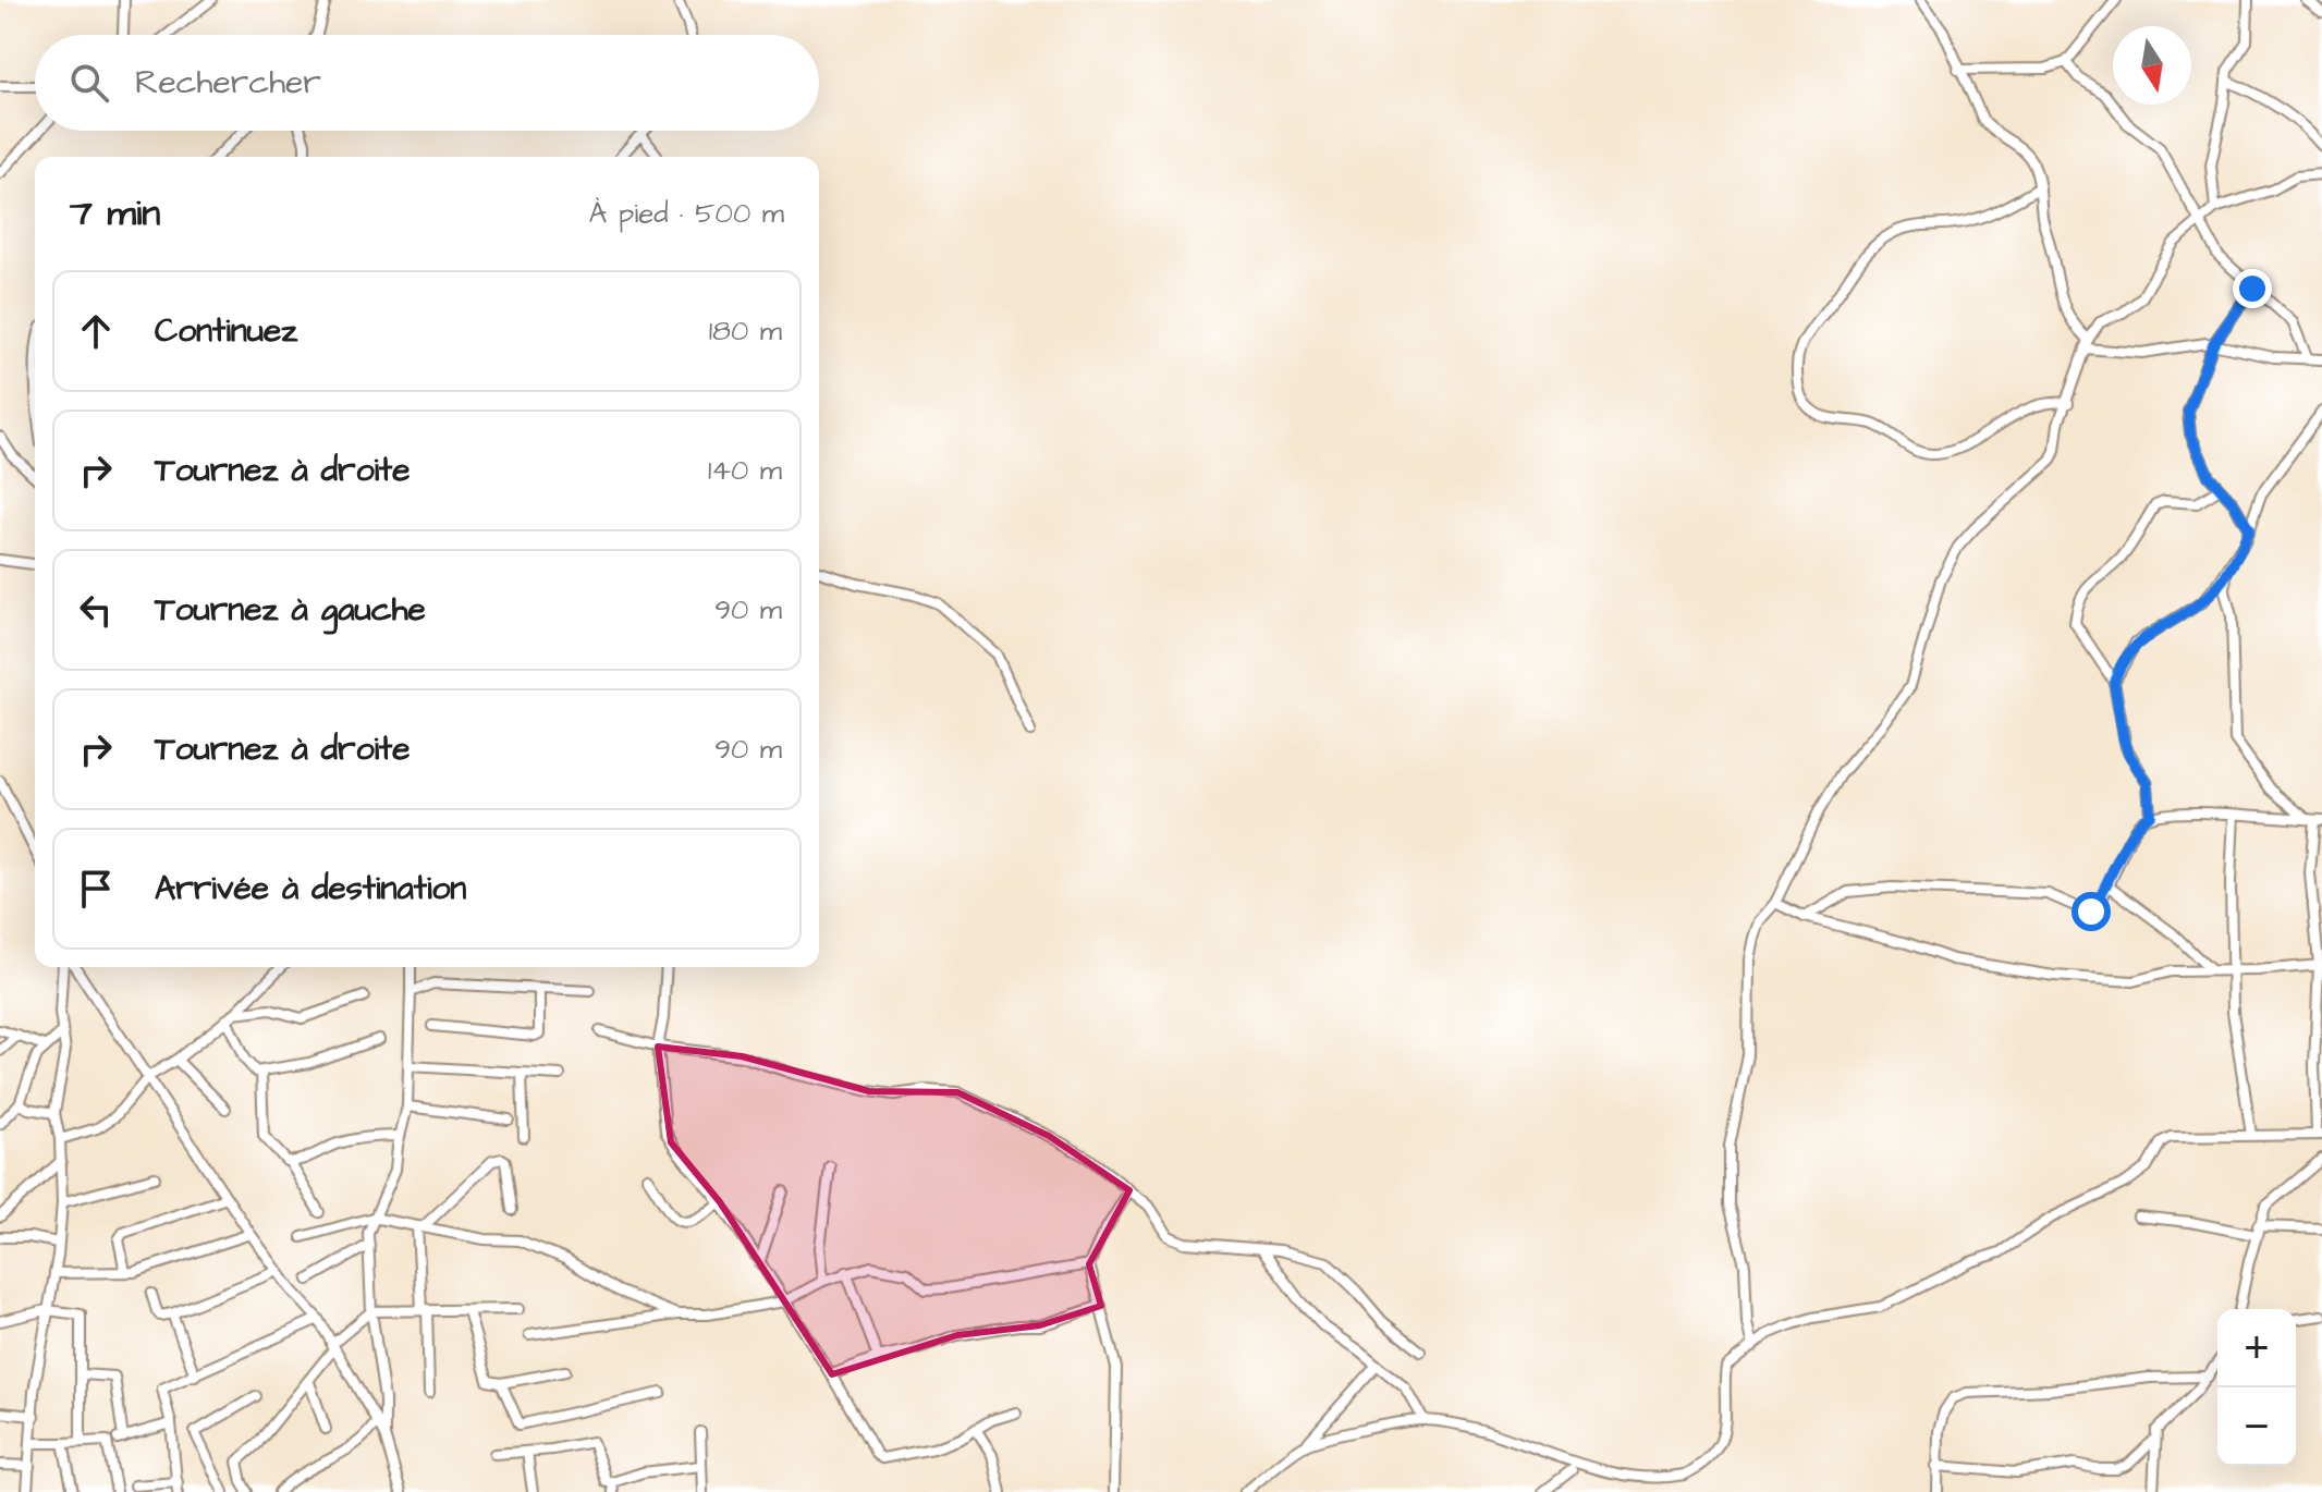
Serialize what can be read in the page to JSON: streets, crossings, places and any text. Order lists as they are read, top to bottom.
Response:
{
  "north": "bottom",
  "page": {
    "search": "Rechercher",
    "heading": ["7 min", "À pied · 500 m"],
    "list": [
      ["Continuez", "180 m"],
      ["Tournez à droite", "140 m"],
      ["Tournez à gauche", "90 m"],
      ["Tournez à droite", "90 m"],
      "Arrivée à destination"
    ],
    "map_buttons": ["+", "−"]
  }
}
